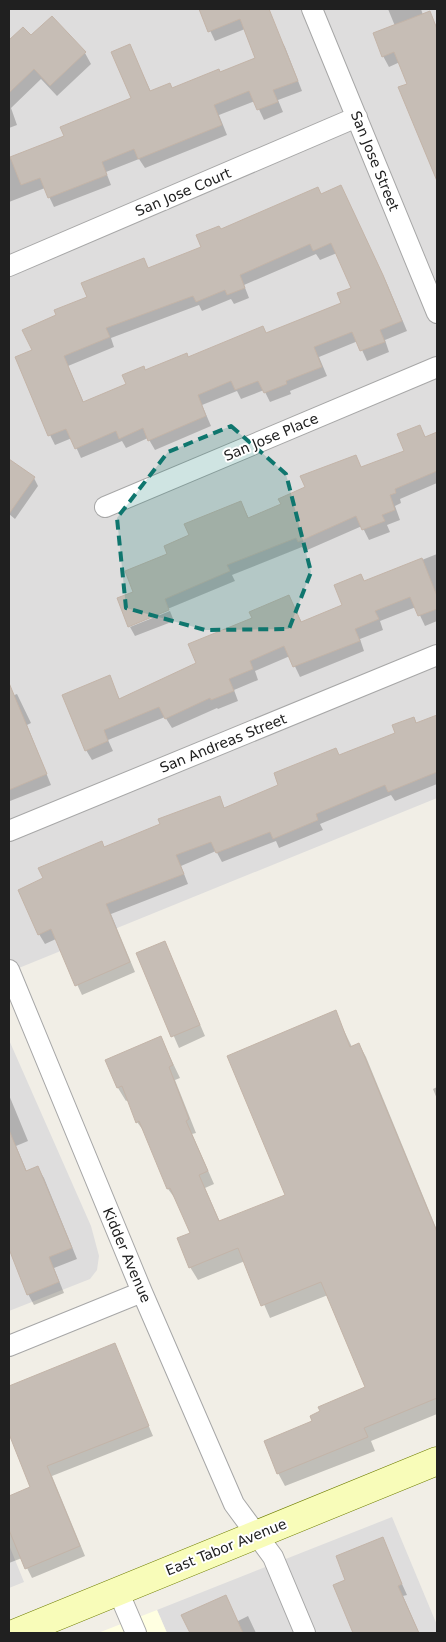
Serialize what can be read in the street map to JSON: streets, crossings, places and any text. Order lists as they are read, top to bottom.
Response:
{
  "streets": {
    "main road": ["East Tabor Avenue"],
    "street": [
      "San Jose Street",
      "San Jose Court",
      "San Jose Place",
      "San Andreas Street",
      "Kidder Avenue"
    ]
  },
  "crossings": [
    ["San Jose Street", "San Jose Court"],
    ["Kidder Avenue", "East Tabor Avenue"]
  ]
}
